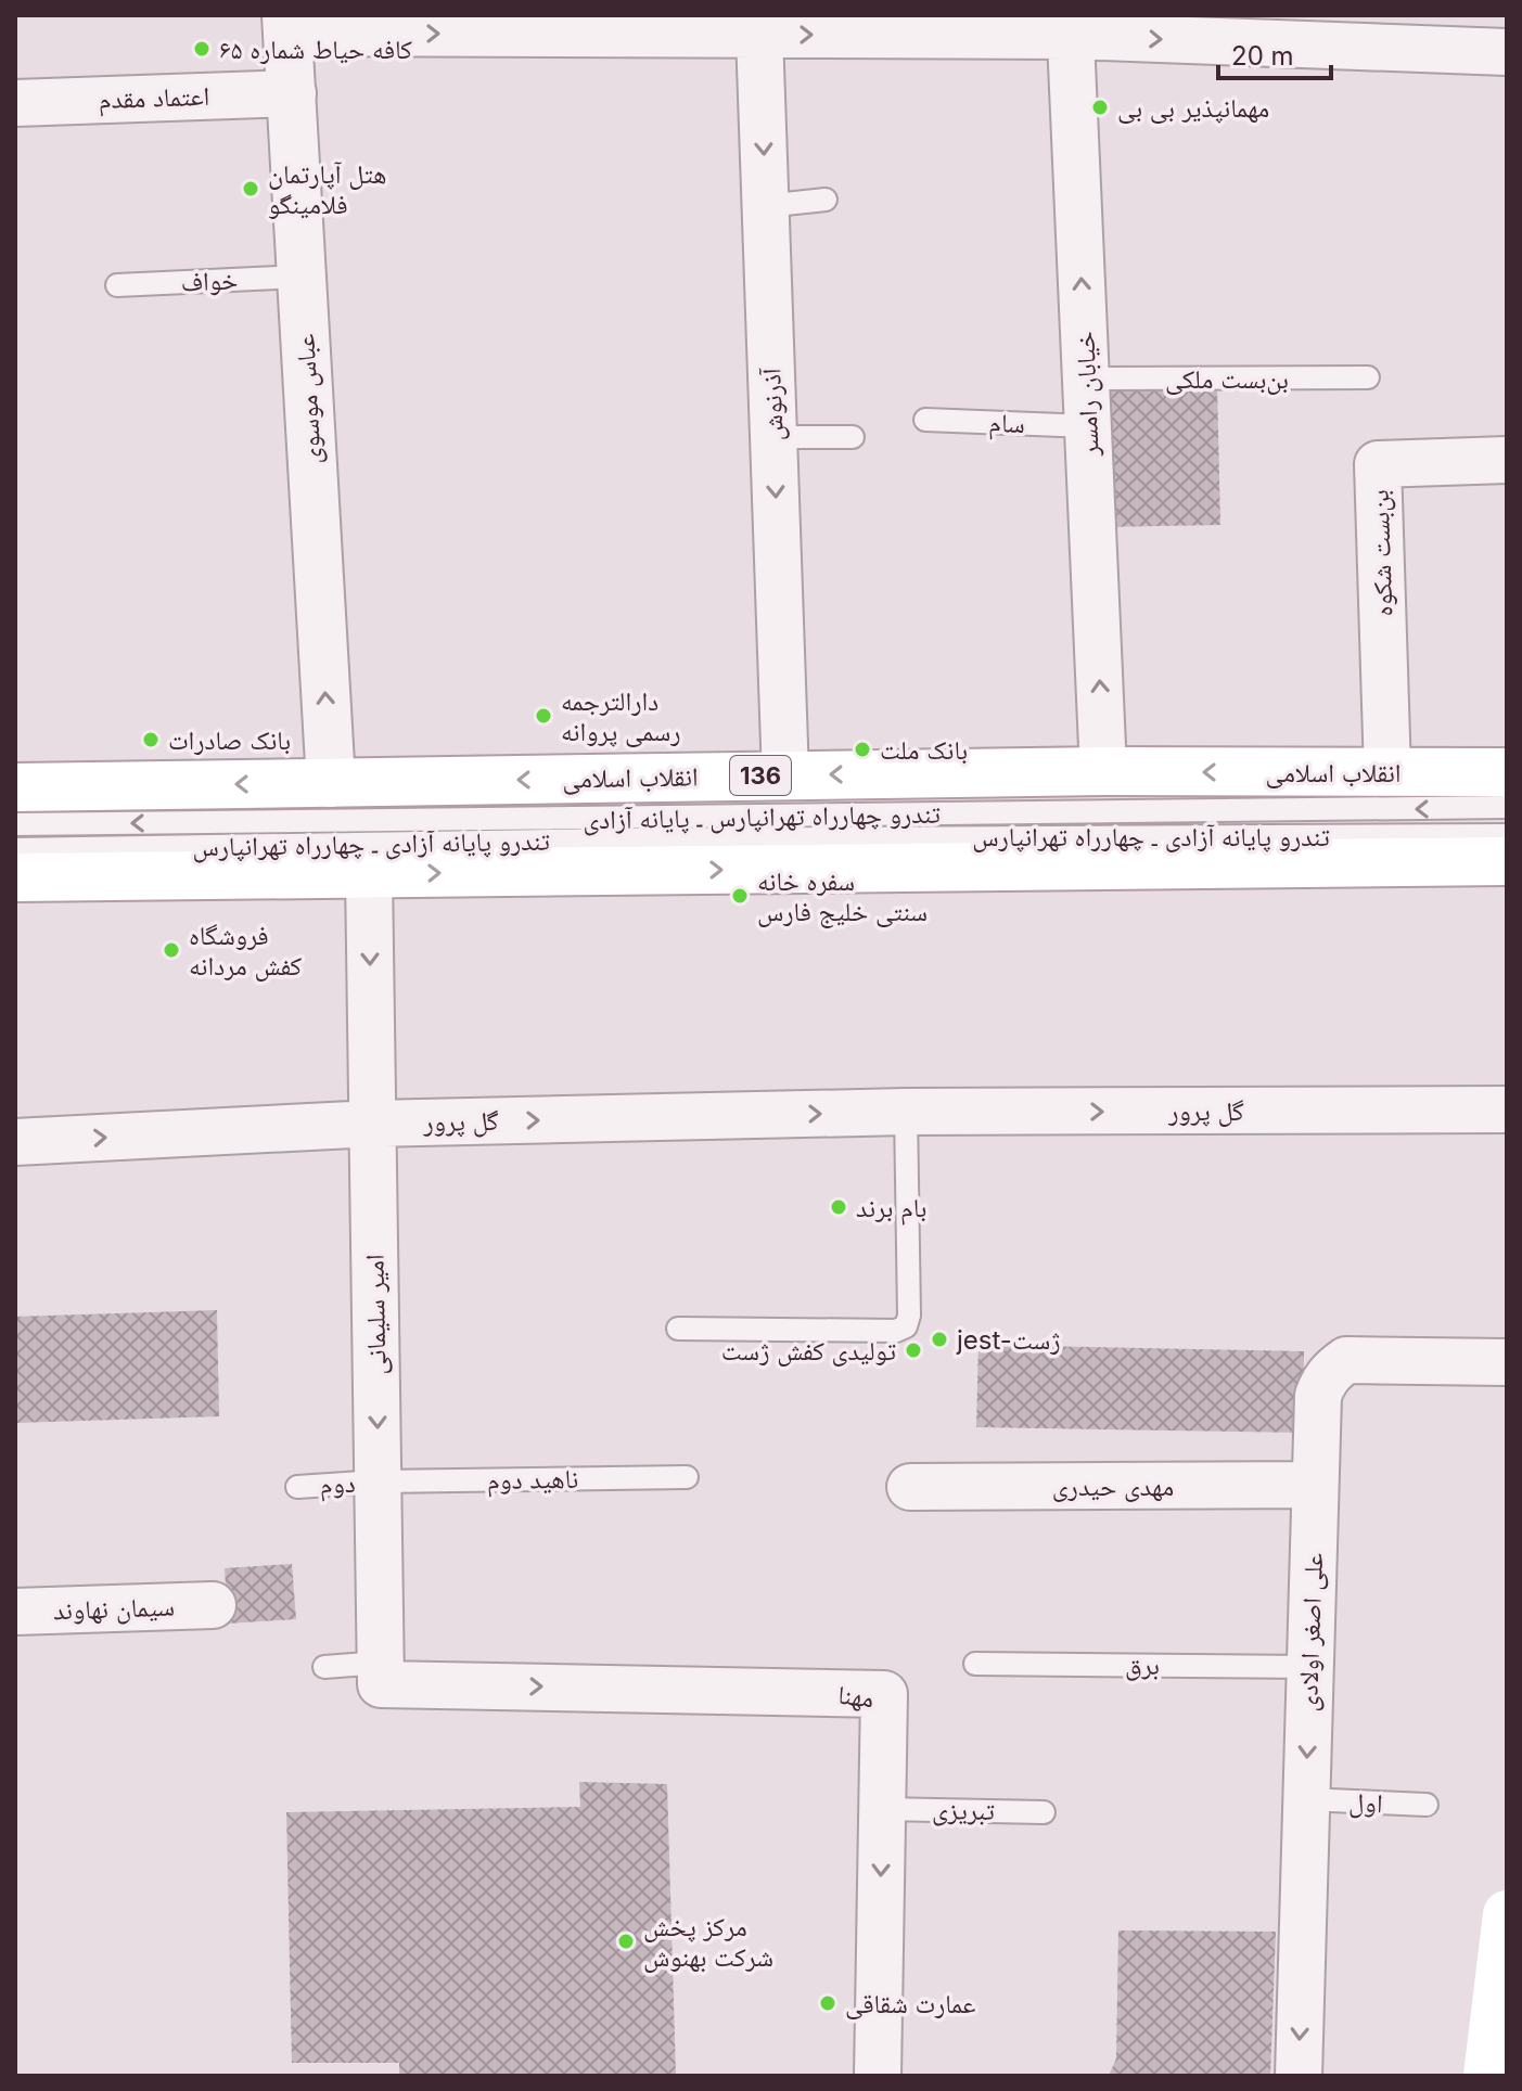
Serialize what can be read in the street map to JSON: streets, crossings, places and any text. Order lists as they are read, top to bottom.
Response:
{
  "streets": {
    "main road": ["انقلاب اسلامی", "136"],
    "street": [
      "اعتماد مقدم",
      "خیابان رامسر",
      "عباس موسوی",
      "آذرنوش",
      "بن‌بست شکوه",
      "گل پرور",
      "امیر سلیمانی",
      "مهدی حیدری",
      "سیمان نهاوند",
      "علی اصغر اولادی",
      "مهنا"
    ],
    "lane": [
      "خواف",
      "بن‌بست ملکی",
      "سام",
      "تندرو چهارراه تهرانپارس ـ پایانه آزادی",
      "تندرو پایانه آزادی ـ چهارراه تهرانپارس",
      "ناهید دوم",
      "دوم",
      "برق",
      "اول",
      "تبریزی"
    ]
  },
  "crossings": [
    ["اعتماد مقدم", "عباس موسوی"],
    ["خواف", "عباس موسوی"],
    ["بن‌بست ملکی", "خیابان رامسر"],
    ["خیابان رامسر", "سام"],
    ["خیابان رامسر", "انقلاب اسلامی"],
    ["عباس موسوی", "انقلاب اسلامی"],
    ["آذرنوش", "انقلاب اسلامی"],
    ["بن‌بست شکوه", "انقلاب اسلامی"],
    ["گل پرور", "امیر سلیمانی"],
    ["امیر سلیمانی", "ناهید دوم"],
    ["امیر سلیمانی", "دوم"],
    ["امیر سلیمانی", "مهنا"],
    ["ناهید دوم", "دوم"],
    ["مهدی حیدری", "علی اصغر اولادی"],
    ["علی اصغر اولادی", "برق"],
    ["علی اصغر اولادی", "اول"],
    ["مهنا", "تبریزی"]
  ],
  "one_way": [
    "خیابان رامسر",
    "عباس موسوی",
    "آذرنوش",
    "تندرو چهارراه تهرانپارس ـ پایانه آزادی",
    "گل پرور",
    "امیر سلیمانی",
    "علی اصغر اولادی"
  ],
  "places": [
    "کافه حياط شماره ۶۵",
    "مهمانپذیر بی بی",
    "هتل آپارتمان فلامینگو",
    "دارالترجمه رسمی پروانه",
    "بانک صادرات",
    "بانک ملت",
    "سفره خانه سنتی خلیج فارس",
    "فروشگاه کفش مردانه",
    "بام برند",
    "jest-ژست",
    "تولیدی کفش ژست",
    "مرکز پخش شرکت بهنوش",
    "عمارت شقاقی"
  ],
  "scale_bar": "20 m"
}
